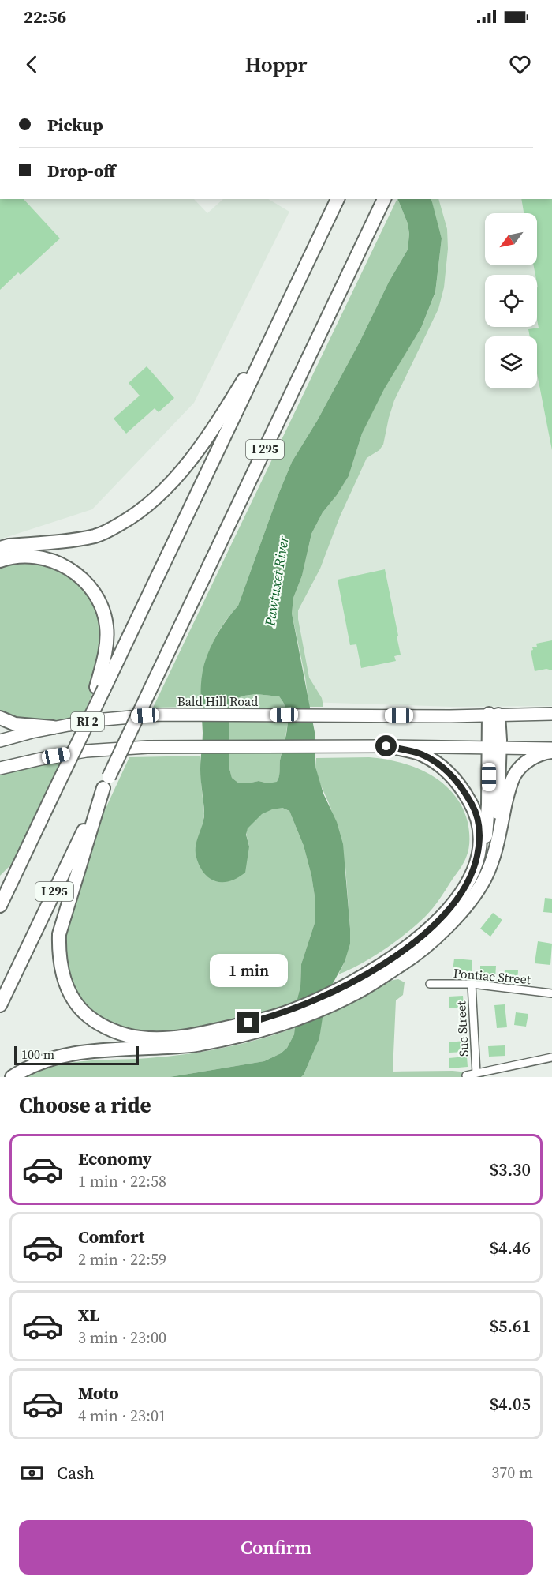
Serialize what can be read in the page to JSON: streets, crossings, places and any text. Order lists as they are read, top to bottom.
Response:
{
  "streets": {
    "highway": ["I 295"],
    "main road": ["Bald Hill Road", "RI 2"],
    "street": ["Pontiac Street", "Sue Street"]
  },
  "crossings": [
    ["Pontiac Street", "Sue Street"]
  ],
  "water": ["Pawtuxet River"],
  "scale_bar": "100 m",
  "north": "bottom left",
  "page": {
    "status": "22:56",
    "header": "Hoppr",
    "banner": ["Pickup", "Drop-off"],
    "bubble": "1 min",
    "scale": "100 m",
    "heading": "Choose a ride",
    "list": [
      {
        "name": "Economy",
        "note": "1 min · 22:58",
        "value": "$3.30"
      },
      {
        "name": "Comfort",
        "note": "2 min · 22:59",
        "value": "$4.46"
      },
      {
        "name": "XL",
        "note": "3 min · 23:00",
        "value": "$5.61"
      },
      {
        "name": "Moto",
        "note": "4 min · 23:01",
        "value": "$4.05"
      }
    ],
    "pay": ["Cash", "370 m"],
    "buttons": "Confirm"
  }
}
